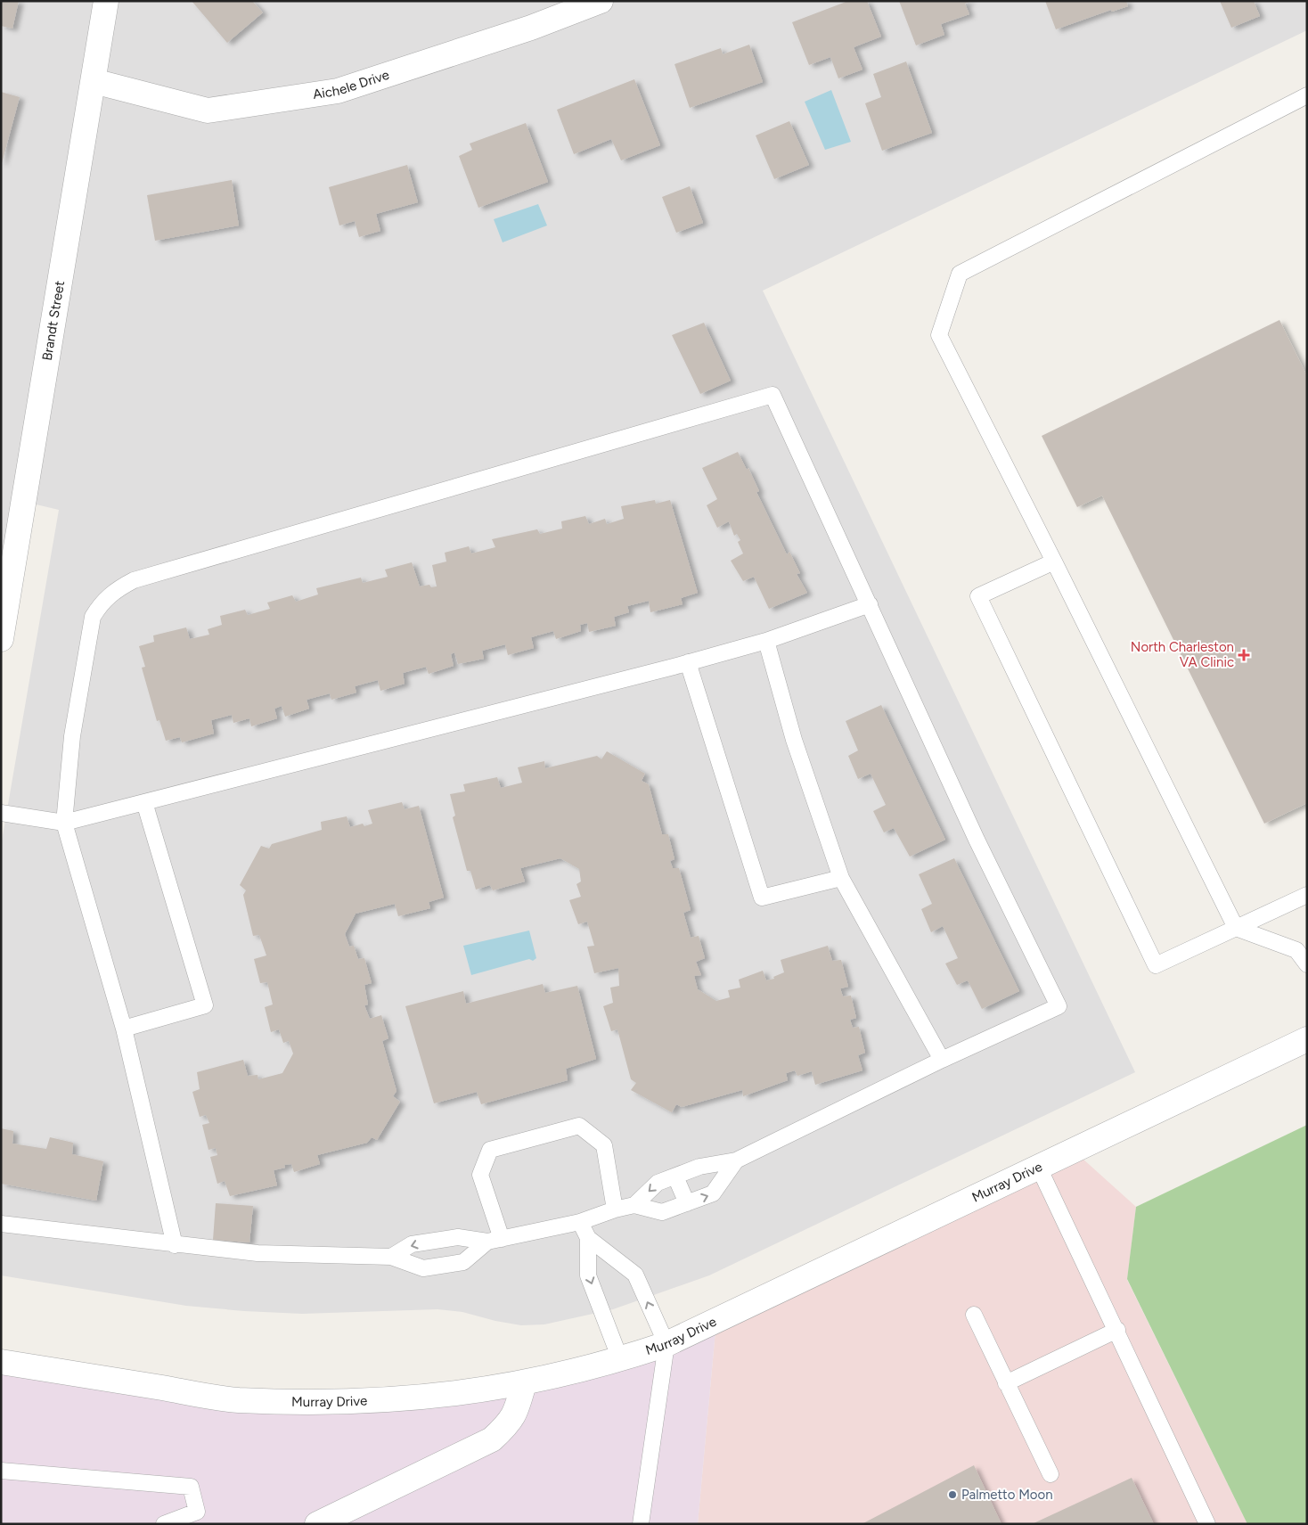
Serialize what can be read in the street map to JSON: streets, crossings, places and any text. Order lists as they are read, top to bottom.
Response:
{
  "streets": {
    "street": ["Aichele Drive", "Brandt Street", "Murray Drive"]
  },
  "crossings": [
    ["Aichele Drive", "Brandt Street"]
  ],
  "places": {
    "health": ["North Charleston VA Clinic"],
    "other": ["Palmetto Moon"]
  }
}
